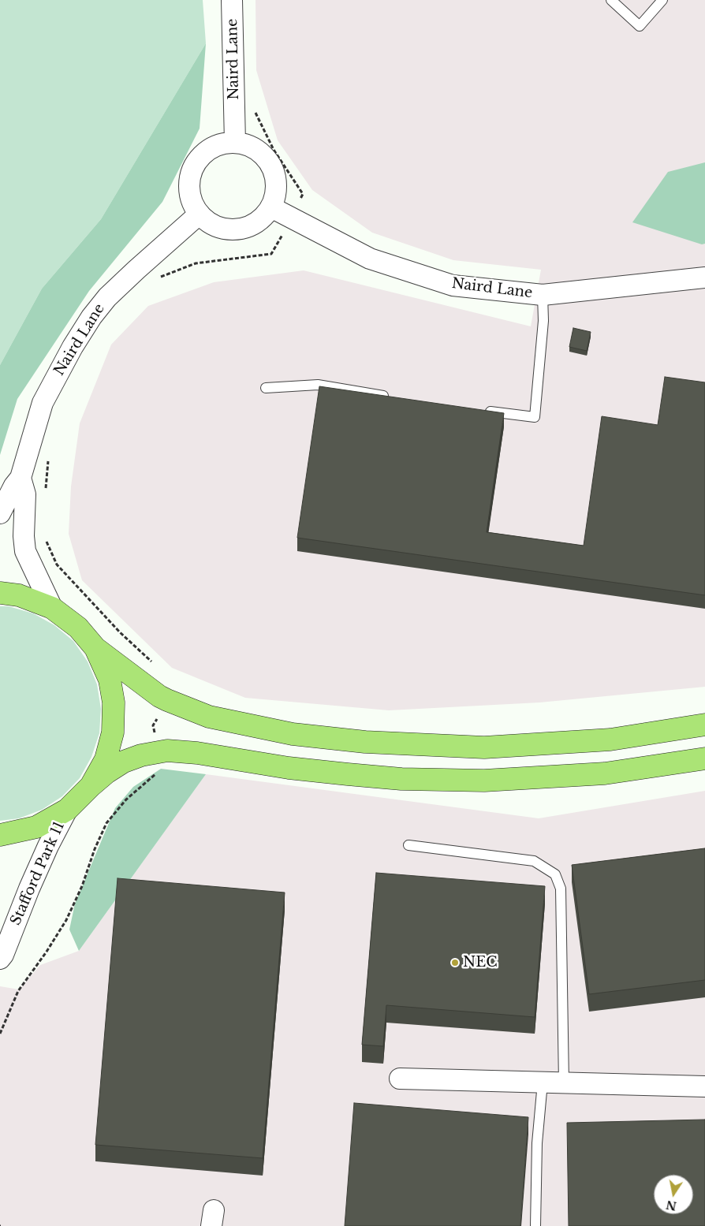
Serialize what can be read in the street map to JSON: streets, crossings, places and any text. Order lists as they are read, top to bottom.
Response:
{
  "streets": {
    "street": ["Naird Lane", "Stafford Park 11"]
  },
  "places": ["NEC"],
  "north": "bottom"
}
